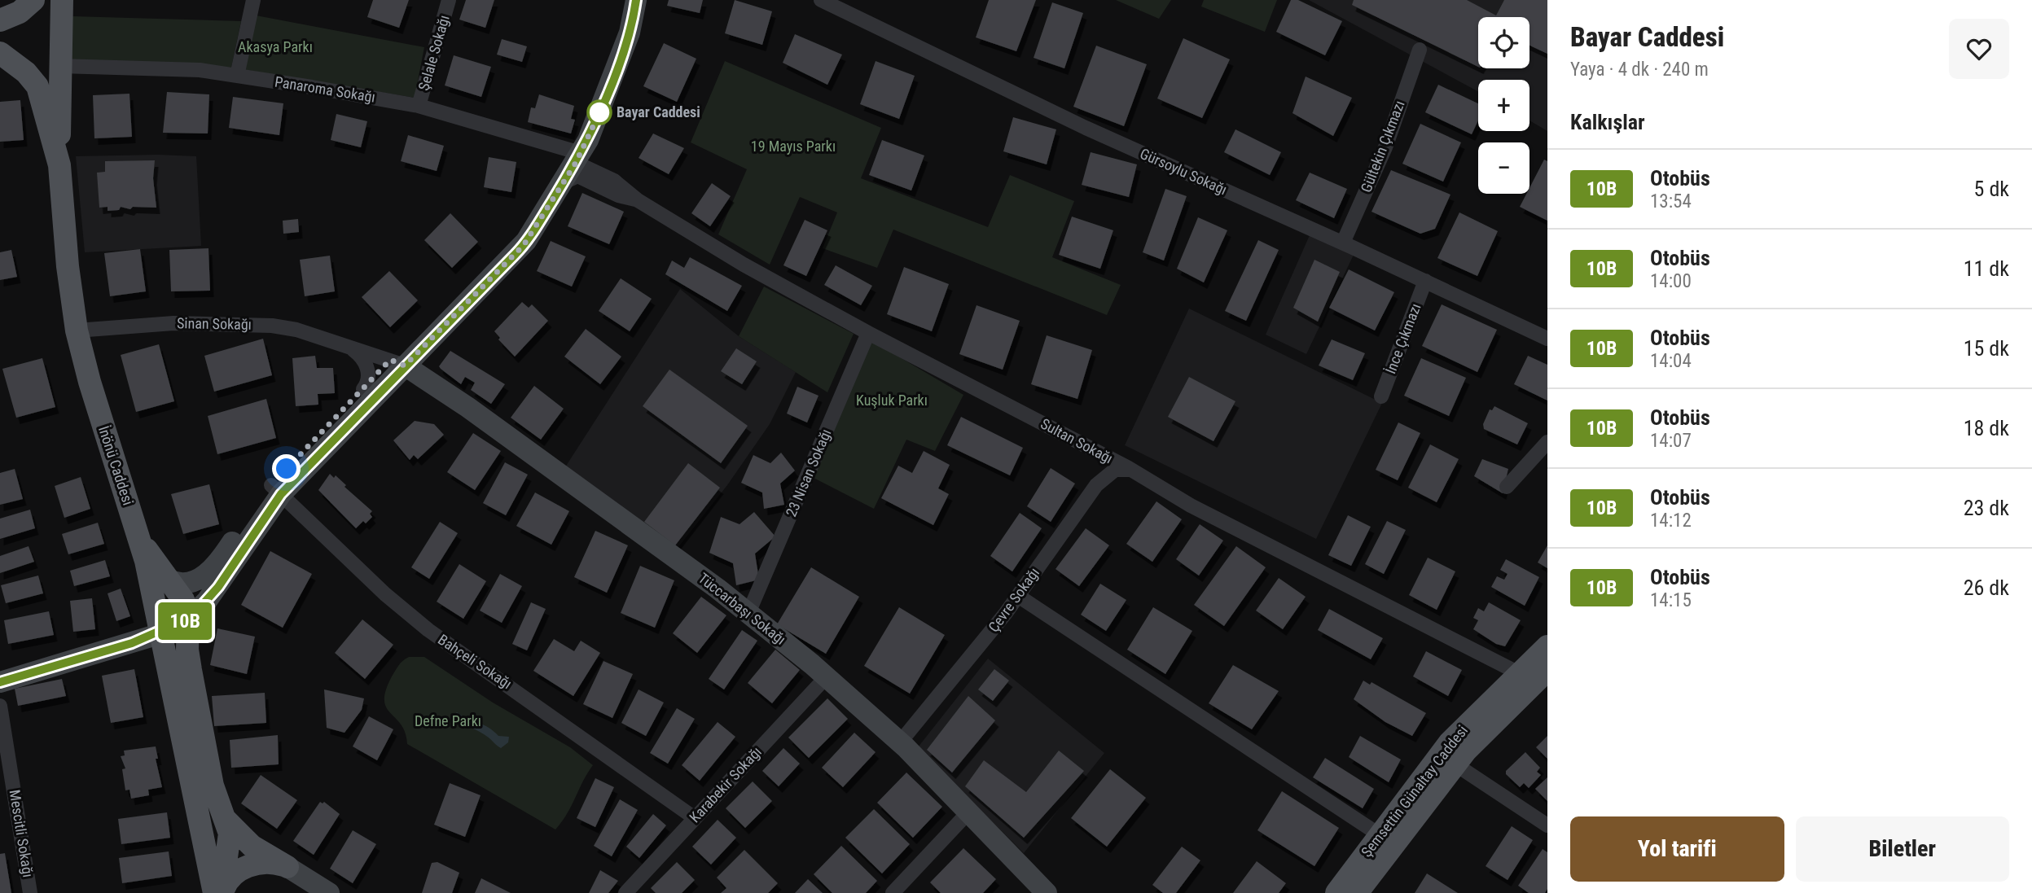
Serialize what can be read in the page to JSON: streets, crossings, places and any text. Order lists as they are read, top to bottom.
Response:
{
  "streets": {
    "main road": ["İnönü Caddesi", "Tüccarbaşı Sokağı", "Şemsettin Günaltay Caddesi"],
    "street": [
      "Şelale Sokağı",
      "Panaroma Sokağı",
      "Gültekin Çıkmazı",
      "Gürsoylu Sokağı",
      "Sinan Sokağı",
      "İnce Çıkmazı",
      "Sultan Sokağı",
      "23 Nisan Sokağı",
      "Çevre Sokağı",
      "Bahçeli Sokağı",
      "Karabekir Sokağı",
      "Mescitli Sokağı"
    ]
  },
  "crossings": [
    ["Şelale Sokağı", "Panaroma Sokağı"],
    ["Panaroma Sokağı", "Sultan Sokağı"],
    ["Gültekin Çıkmazı", "Gürsoylu Sokağı"],
    ["Gürsoylu Sokağı", "İnce Çıkmazı"],
    ["Sinan Sokağı", "İnönü Caddesi"],
    ["Sinan Sokağı", "Tüccarbaşı Sokağı"],
    ["Sultan Sokağı", "23 Nisan Sokağı"],
    ["Sultan Sokağı", "Çevre Sokağı"],
    ["Sultan Sokağı", "Şemsettin Günaltay Caddesi"],
    ["23 Nisan Sokağı", "Tüccarbaşı Sokağı"],
    ["Çevre Sokağı", "Tüccarbaşı Sokağı"],
    ["Tüccarbaşı Sokağı", "Karabekir Sokağı"],
    ["Bahçeli Sokağı", "Karabekir Sokağı"]
  ],
  "parks": [
    "Akasya Parkı",
    "19 Mayıs Parkı",
    "Kuşluk Parkı",
    "Defne Parkı"
  ],
  "places": ["Bayar Caddesi"],
  "lines": ["bus line 10B"],
  "page": {
    "on_map": "10B",
    "heading": [
      ["Bayar Caddesi", "Yaya · 4 dk · 240 m"],
      "Kalkışlar"
    ],
    "map_buttons": ["+", "−"],
    "list": [
      {
        "mark": "10B",
        "name": "Otobüs",
        "note": "13:54",
        "value": "5 dk"
      },
      {
        "mark": "10B",
        "name": "Otobüs",
        "note": "14:00",
        "value": "11 dk"
      },
      {
        "mark": "10B",
        "name": "Otobüs",
        "note": "14:04",
        "value": "15 dk"
      },
      {
        "mark": "10B",
        "name": "Otobüs",
        "note": "14:07",
        "value": "18 dk"
      },
      {
        "mark": "10B",
        "name": "Otobüs",
        "note": "14:12",
        "value": "23 dk"
      },
      {
        "mark": "10B",
        "name": "Otobüs",
        "note": "14:15",
        "value": "26 dk"
      }
    ],
    "buttons": ["Yol tarifi", "Biletler"]
  }
}
